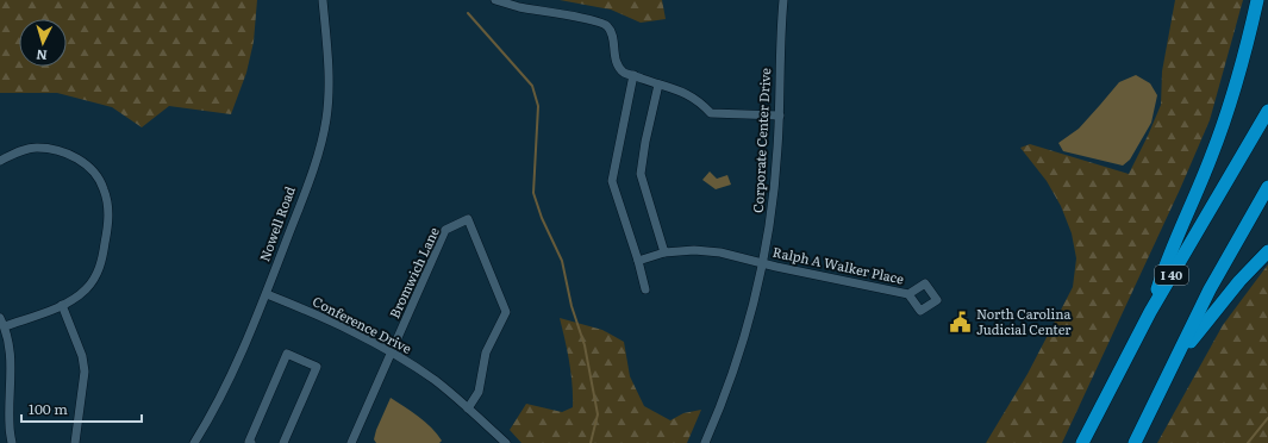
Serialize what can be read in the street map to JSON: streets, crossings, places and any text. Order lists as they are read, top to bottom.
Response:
{
  "streets": {
    "highway": ["I 40"],
    "street": [
      "Corporate Center Drive",
      "Nowell Road",
      "Ralph A Walker Place",
      "Bromwich Lane",
      "Conference Drive"
    ]
  },
  "crossings": [
    ["Corporate Center Drive", "Ralph A Walker Place"],
    ["Nowell Road", "Conference Drive"],
    ["Bromwich Lane", "Conference Drive"]
  ],
  "places": {
    "public building": ["North Carolina Judicial Center"]
  },
  "scale_bar": "100 m",
  "north": "bottom"
}
